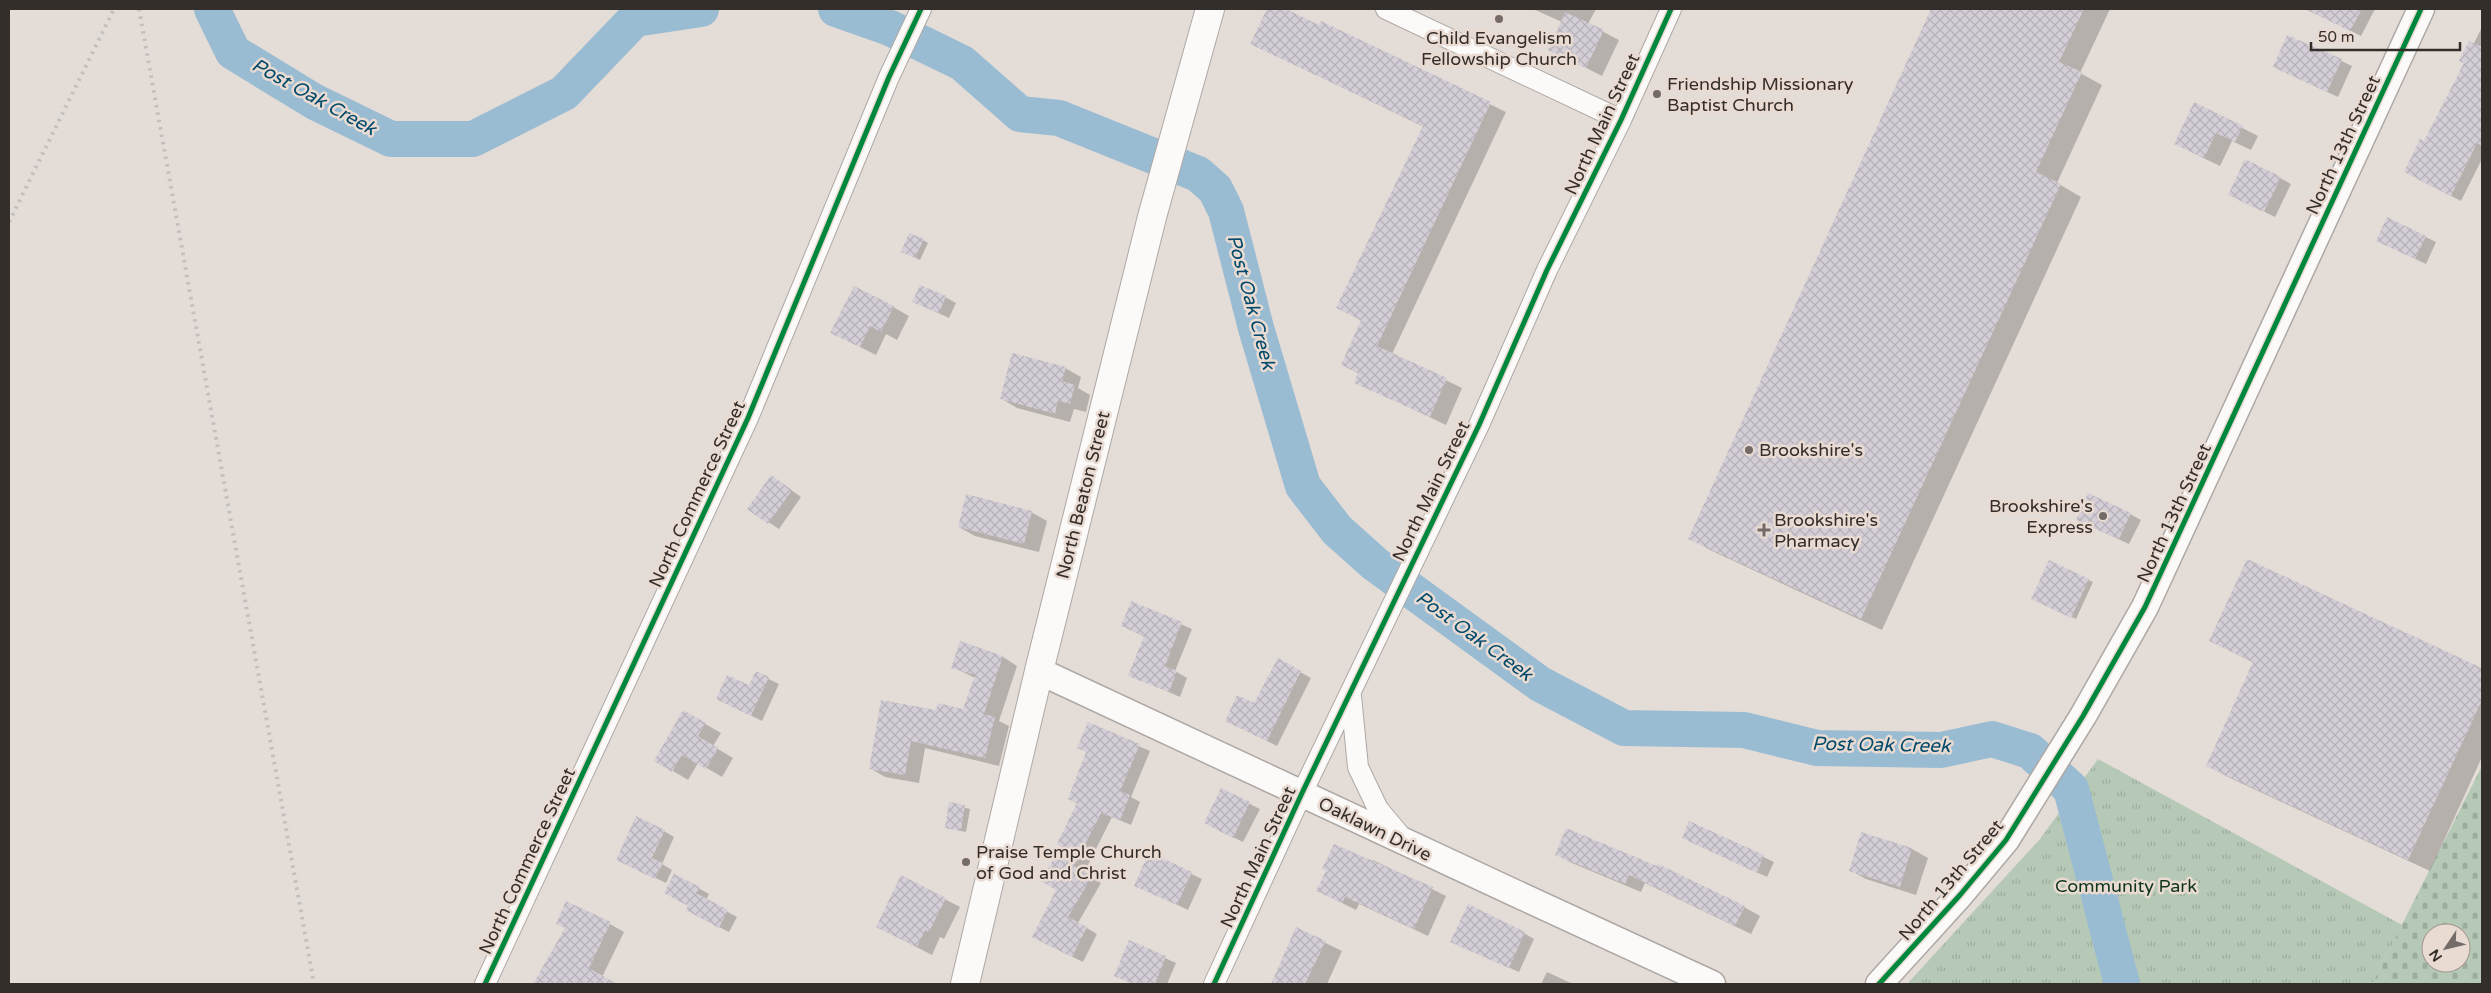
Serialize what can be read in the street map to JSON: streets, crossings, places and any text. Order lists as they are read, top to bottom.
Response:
{
  "streets": {
    "main road": ["North Beaton Street"],
    "street": [
      "North Main Street",
      "North 13th Street",
      "North Commerce Street",
      "Oaklawn Drive"
    ]
  },
  "crossings": [
    ["North Main Street", "Oaklawn Drive"],
    ["North Beaton Street", "Oaklawn Drive"]
  ],
  "water": ["Post Oak Creek"],
  "parks": ["Community Park"],
  "places": {
    "other": [
      "Child Evangelism Fellowship Church",
      "Friendship Missionary Baptist Church",
      "Brookshire's",
      "Brookshire's Express",
      "Praise Temple Church of God and Christ"
    ],
    "health": ["Brookshire's Pharmacy"]
  },
  "scale_bar": "50 m",
  "north": "bottom left"
}
